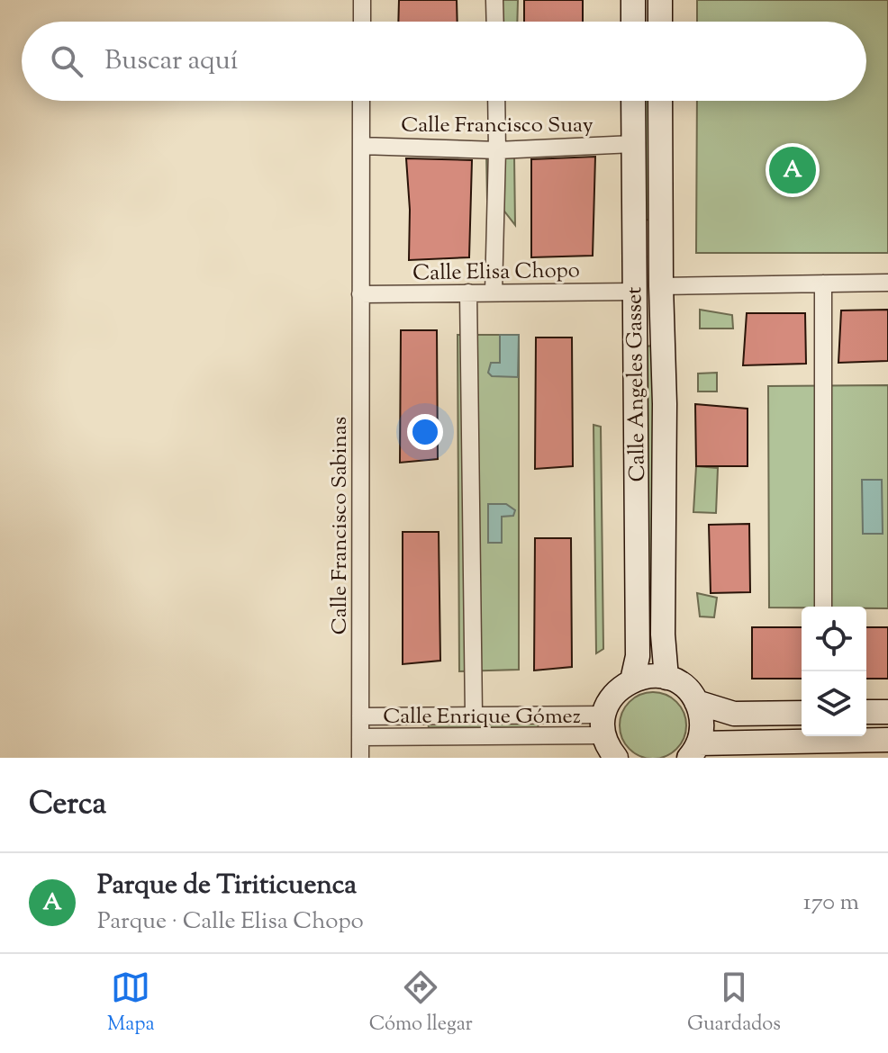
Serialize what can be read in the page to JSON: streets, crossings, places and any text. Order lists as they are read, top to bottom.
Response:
{
  "streets": {
    "street": [
      "Calle Francisco Suay",
      "Calle Elisa Chopo",
      "Calle Angeles Gasset",
      "Calle Francisco Sabinas",
      "Calle Enrique Gómez"
    ]
  },
  "crossings": [
    ["Calle Francisco Suay", "Calle Angeles Gasset"],
    ["Calle Elisa Chopo", "Calle Angeles Gasset"],
    ["Calle Elisa Chopo", "Calle Francisco Sabinas"],
    ["Calle Francisco Sabinas", "Calle Enrique Gómez"]
  ],
  "page": {
    "search": "Buscar aquí",
    "pins": "A",
    "heading": "Cerca",
    "list": [
      {
        "mark": "A",
        "name": "Parque de Tiriticuenca",
        "note": "Parque · Calle Elisa Chopo",
        "value": "170 m"
      }
    ],
    "nav": ["Mapa", "Cómo llegar", "Guardados"]
  }
}
